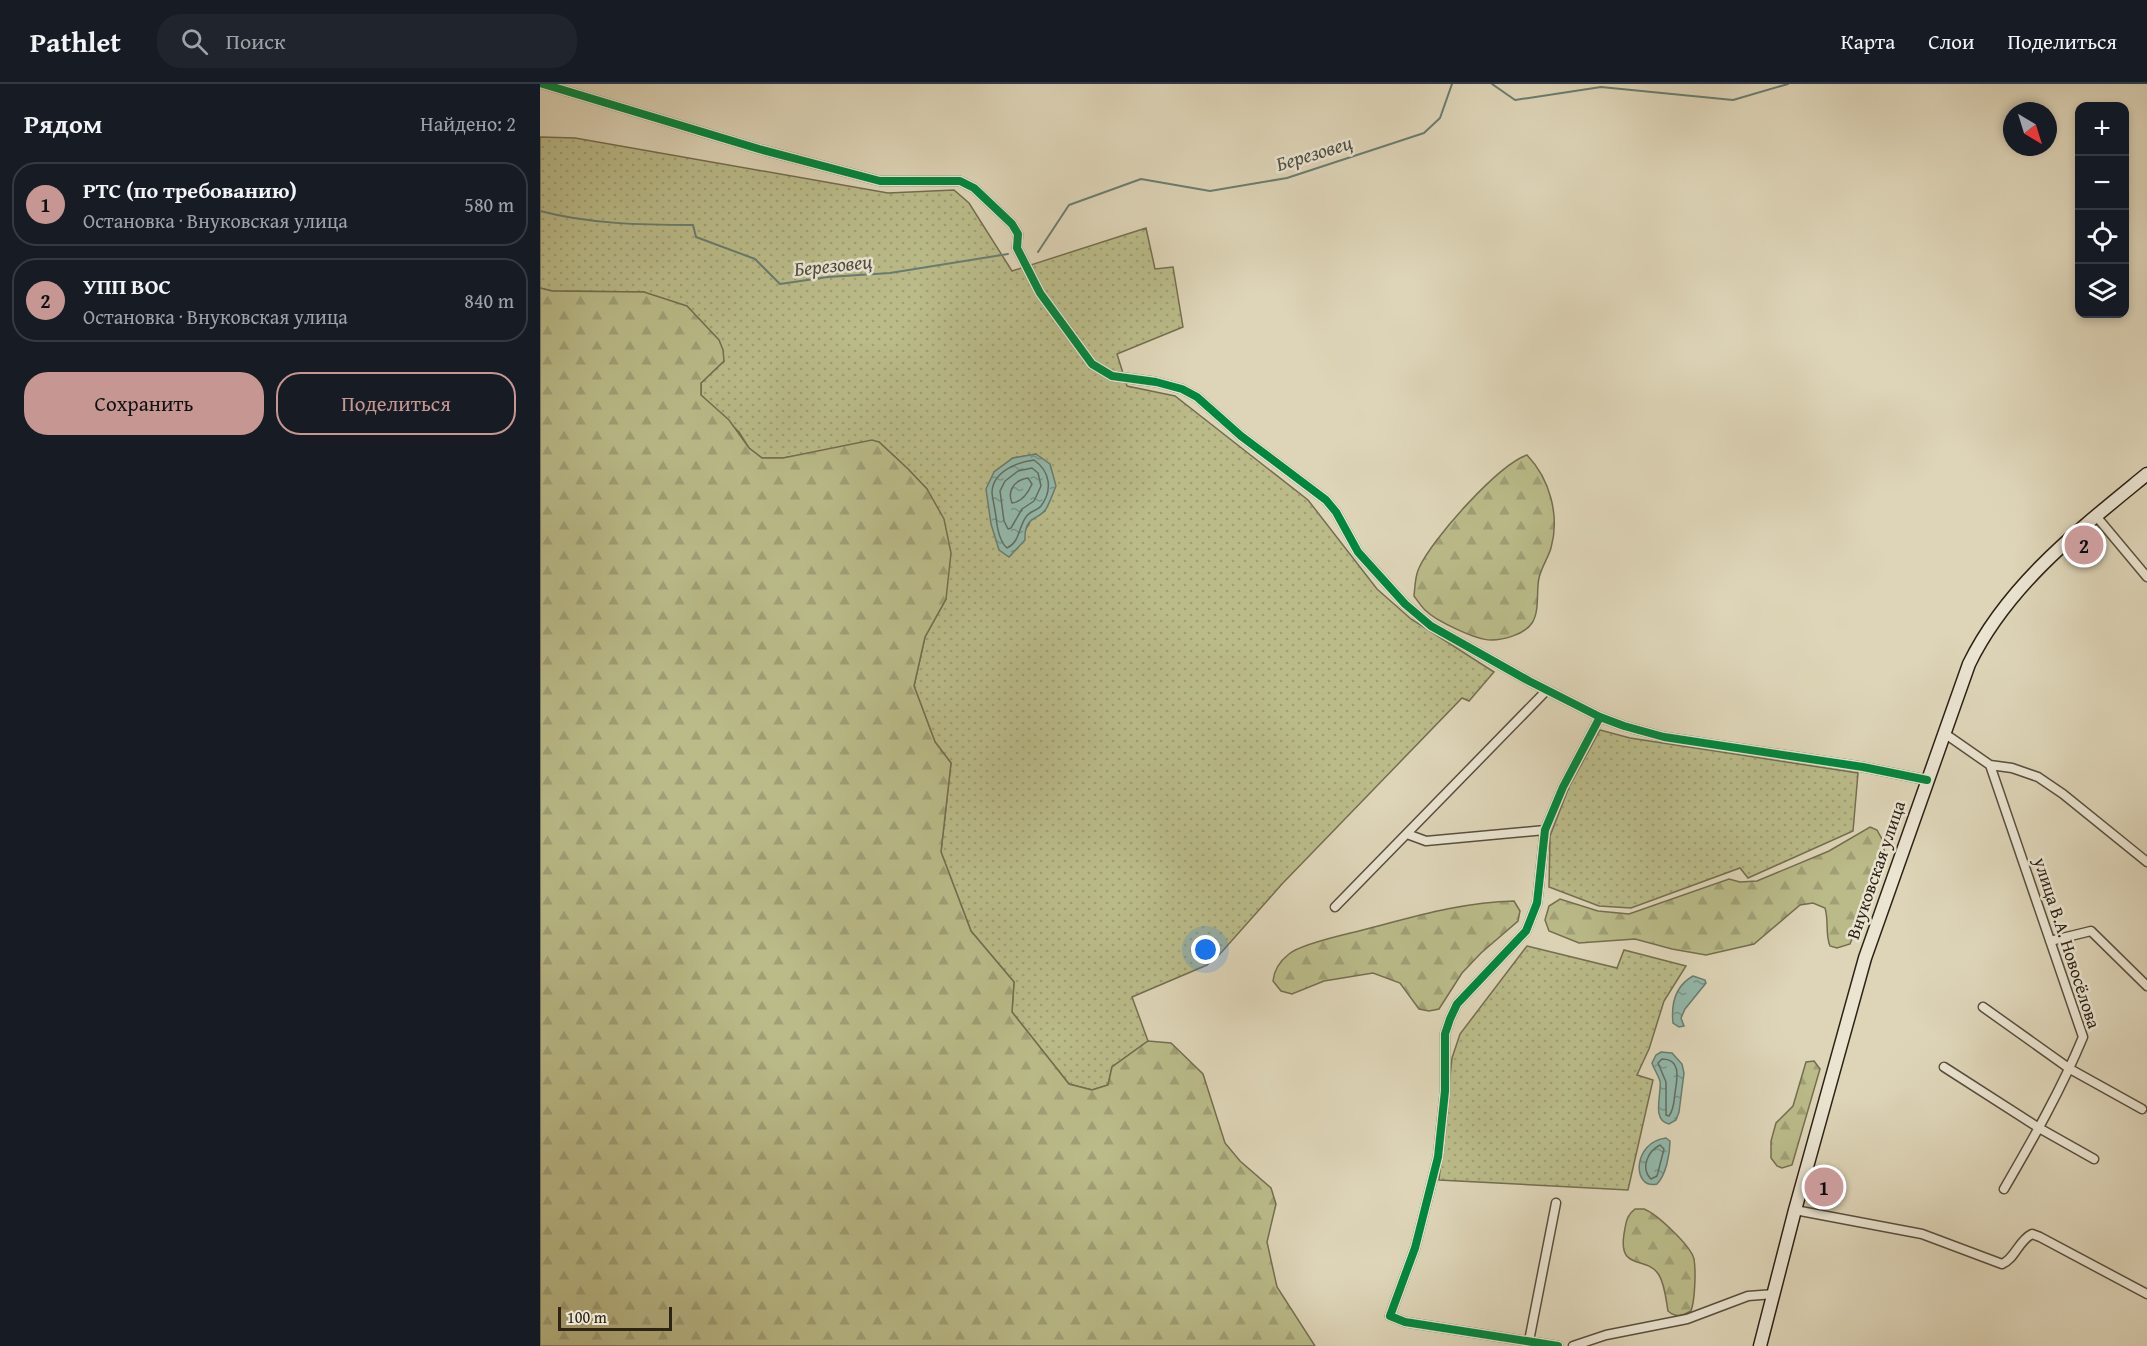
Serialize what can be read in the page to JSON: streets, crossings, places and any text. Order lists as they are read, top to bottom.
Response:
{
  "streets": {
    "main road": ["Внуковская улица"],
    "street": ["улица В.А. Новосёлова"]
  },
  "water": ["Березовец"],
  "scale_bar": "100 m",
  "north": "bottom right",
  "page": {
    "header": "Pathlet",
    "search": "Поиск",
    "nav": ["Карта", "Слои", "Поделиться"],
    "heading": ["Рядом", "Найдено: 2"],
    "map_buttons": ["+", "−"],
    "list": [
      {
        "mark": "1",
        "name": "РТС (по требованию)",
        "note": "Остановка · Внуковская улица",
        "value": "580 m"
      },
      {
        "mark": "2",
        "name": "УПП ВОС",
        "note": "Остановка · Внуковская улица",
        "value": "840 m"
      }
    ],
    "buttons": ["Сохранить", "Поделиться"],
    "pins": ["2", "1"],
    "scale": "100 m"
  }
}
